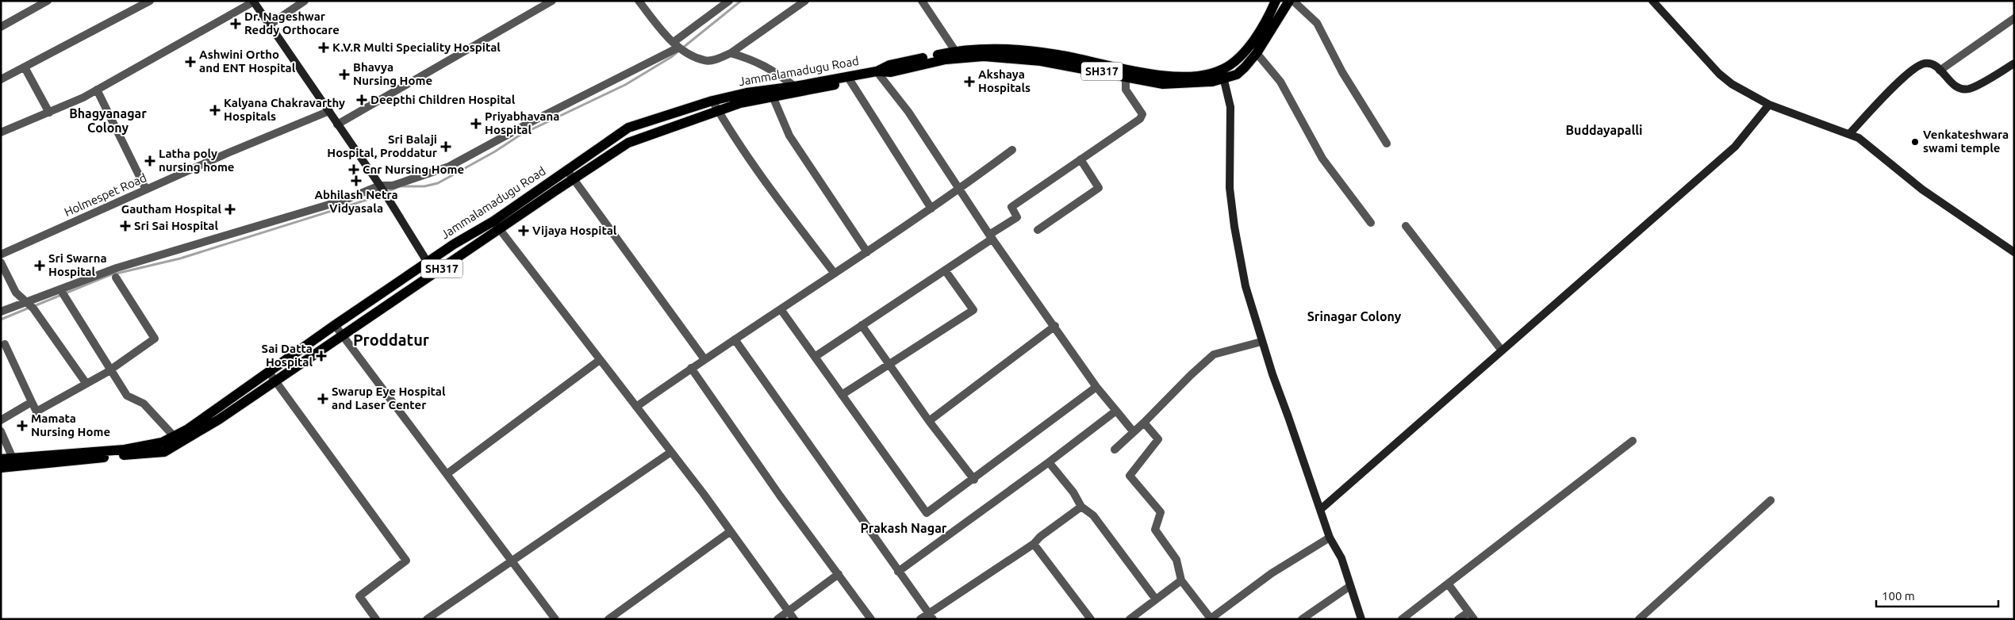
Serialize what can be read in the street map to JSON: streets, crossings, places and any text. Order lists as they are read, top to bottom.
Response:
{
  "streets": {
    "main road": ["Jammalamadugu Road", "SH317"],
    "street": ["Holmespet Road"]
  },
  "crossings": [
    ["Jammalamadugu Road", "SH317"]
  ],
  "districts": [
    "Bhagyanagar Colony",
    "Buddayapalli",
    "Srinagar Colony",
    "Proddatur",
    "Prakash Nagar"
  ],
  "places": {
    "health": [
      "Dr. Nageshwar Reddy Orthocare",
      "K.V.R Multi Speciality Hospital",
      "Ashwini Ortho and ENT Hospital",
      "Bhavya Nursing Home",
      "Akshaya Hospitals",
      "Deepthi Children Hospital",
      "Kalyana Chakravarthy Hospitals",
      "Priyabhavana Hospital",
      "Sri Balaji Hospital, Proddatur",
      "Latha poly nursing home",
      "Cnr Nursing Home",
      "Abhilash Netra Vidyasala",
      "Gautham Hospital",
      "Sri Sai Hospital",
      "Vijaya Hospital",
      "Sri Swarna Hospital",
      "Sai Datta Hospital",
      "Swarup Eye Hospital and Laser Center",
      "Mamata Nursing Home"
    ],
    "other": ["Venkateshwara swami temple"]
  },
  "scale_bar": "100 m"
}
